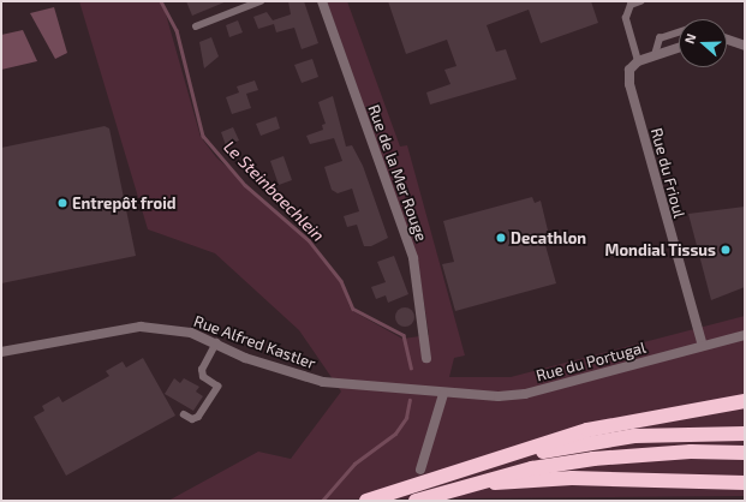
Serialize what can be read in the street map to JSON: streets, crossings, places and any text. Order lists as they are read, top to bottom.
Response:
{
  "streets": {
    "street": [
      "Rue de la Mer Rouge",
      "Rue du Frioul",
      "Rue Alfred Kastler",
      "Rue du Portugal"
    ]
  },
  "crossings": [
    ["Rue du Frioul", "Rue du Portugal"],
    ["Rue Alfred Kastler", "Rue du Portugal"]
  ],
  "water": ["Le Steinbaechlein"],
  "places": ["Entrepôt froid", "Decathlon", "Mondial Tissus"],
  "north": "left"
}
